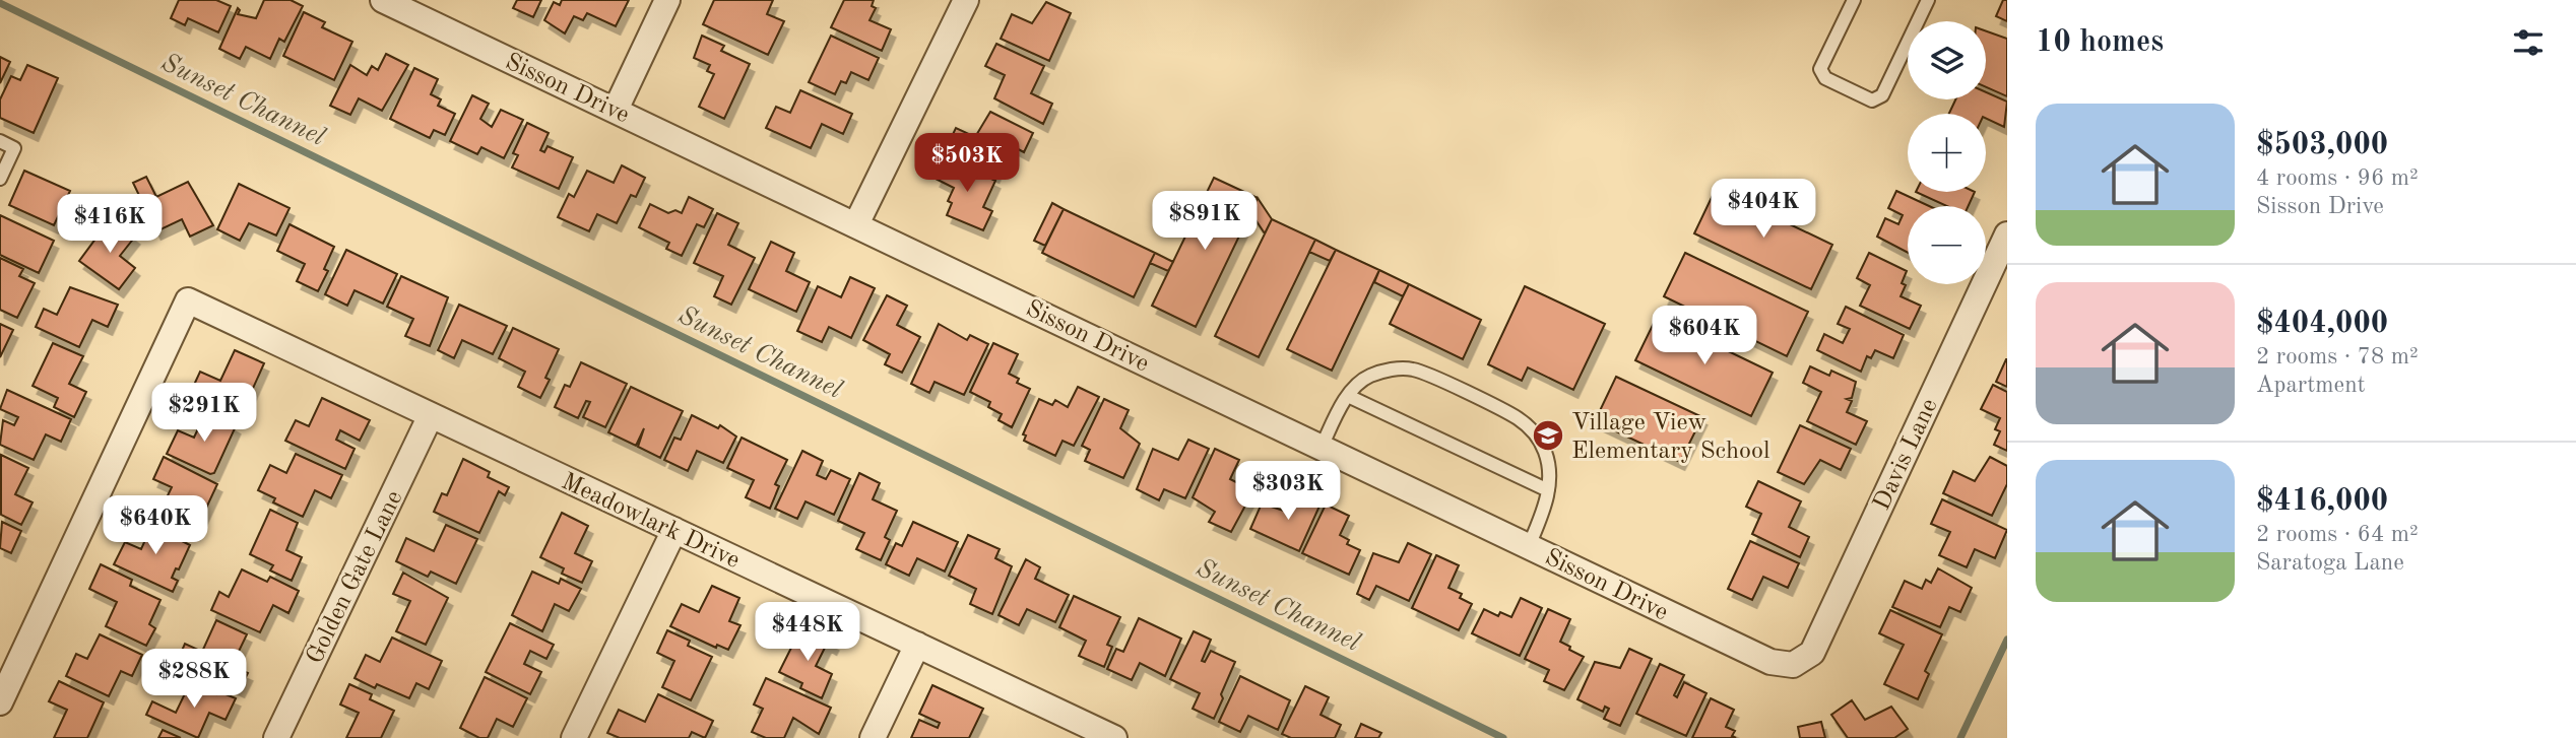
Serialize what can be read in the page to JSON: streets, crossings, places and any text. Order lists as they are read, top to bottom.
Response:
{
  "streets": {
    "street": [
      "Sisson Drive",
      "Davis Lane",
      "Meadowlark Drive",
      "Golden Gate Lane"
    ]
  },
  "crossings": [
    ["Sisson Drive", "Davis Lane"],
    ["Meadowlark Drive", "Golden Gate Lane"]
  ],
  "water": ["Sunset Channel"],
  "places": {
    "school or university": ["Village View Elementary School"]
  },
  "page": {
    "heading": "10 homes",
    "map_buttons": ["+", "−"],
    "list": [
      {
        "name": "$503,000",
        "note": "4 rooms · 96 m² · Sisson Drive"
      },
      {
        "name": "$404,000",
        "note": "2 rooms · 78 m² · Apartment"
      },
      {
        "name": "$416,000",
        "note": "2 rooms · 64 m² · Saratoga Lane"
      }
    ],
    "price": [
      "$503K",
      "$404K",
      "$891K",
      "$416K",
      "$604K",
      "$291K",
      "$303K",
      "$640K",
      "$448K",
      "$288K"
    ]
  }
}
